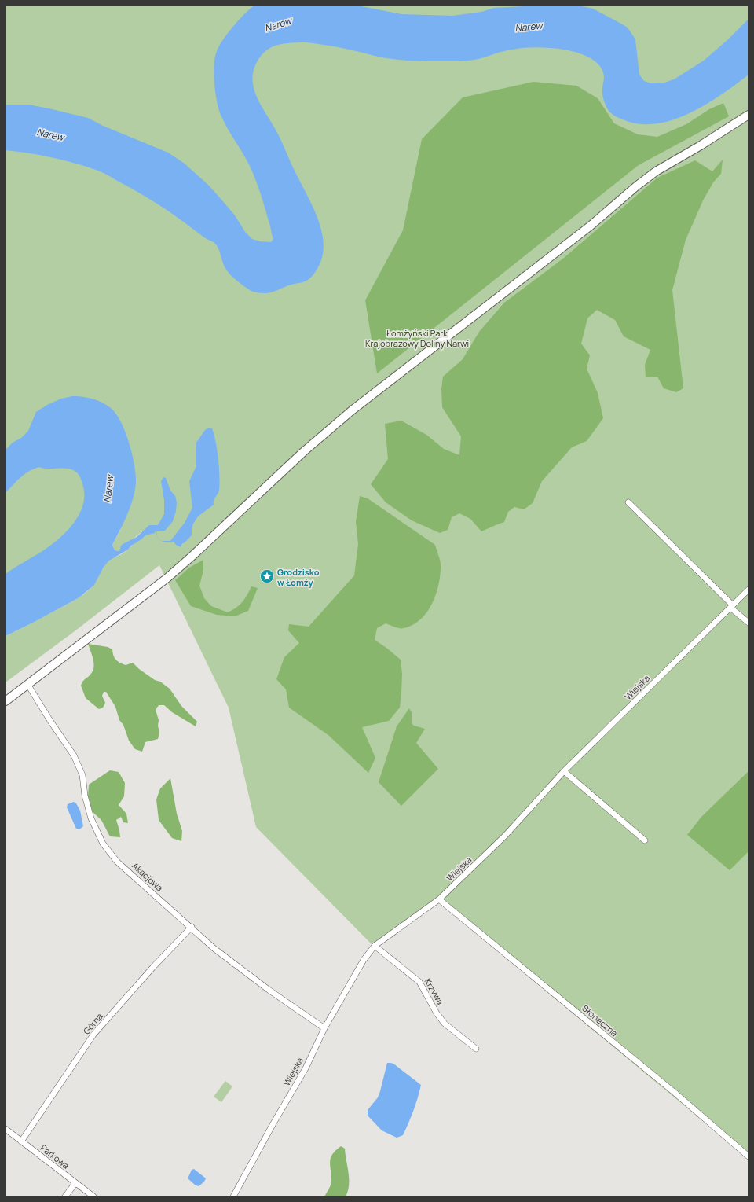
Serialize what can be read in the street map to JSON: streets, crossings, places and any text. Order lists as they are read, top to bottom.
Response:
{
  "streets": {
    "street": [
      "Wiejska",
      "Akacjowa",
      "Krzywa",
      "Słoneczna",
      "Górna",
      "Parkowa"
    ]
  },
  "crossings": [
    ["Wiejska", "Akacjowa"],
    ["Wiejska", "Krzywa"],
    ["Wiejska", "Słoneczna"],
    ["Akacjowa", "Górna"],
    ["Górna", "Parkowa"]
  ],
  "water": ["Narew"],
  "parks": ["Łomżyński Park Krajobrazowy Doliny Narwi"],
  "places": {
    "place": ["Grodzisko w Łomży"]
  }
}
